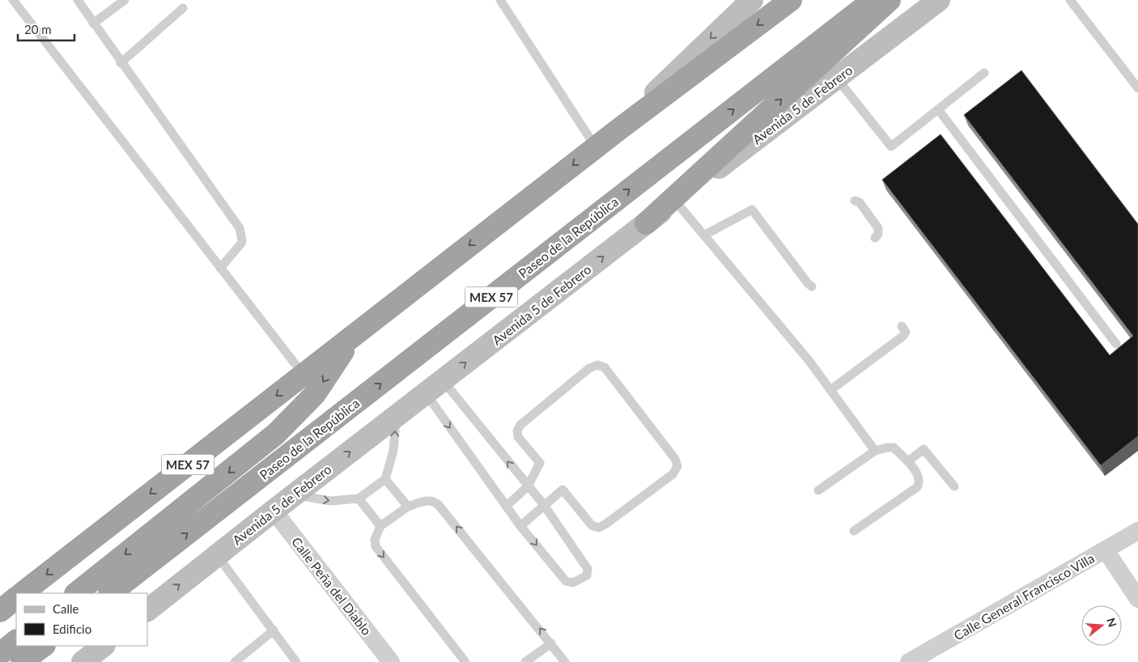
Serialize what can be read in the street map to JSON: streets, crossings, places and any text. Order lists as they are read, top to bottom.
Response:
{
  "streets": {
    "highway": ["Paseo de la República", "MEX 57"],
    "main road": ["Avenida 5 de Febrero"],
    "street": ["Calle Peña del Diablo", "Calle General Francisco Villa"]
  },
  "crossings": [
    ["Avenida 5 de Febrero", "Calle Peña del Diablo"]
  ],
  "one_way": ["Avenida 5 de Febrero"],
  "legend": ["Calle", "Edificio"],
  "scale_bar": "20 m",
  "north": "right"
}
